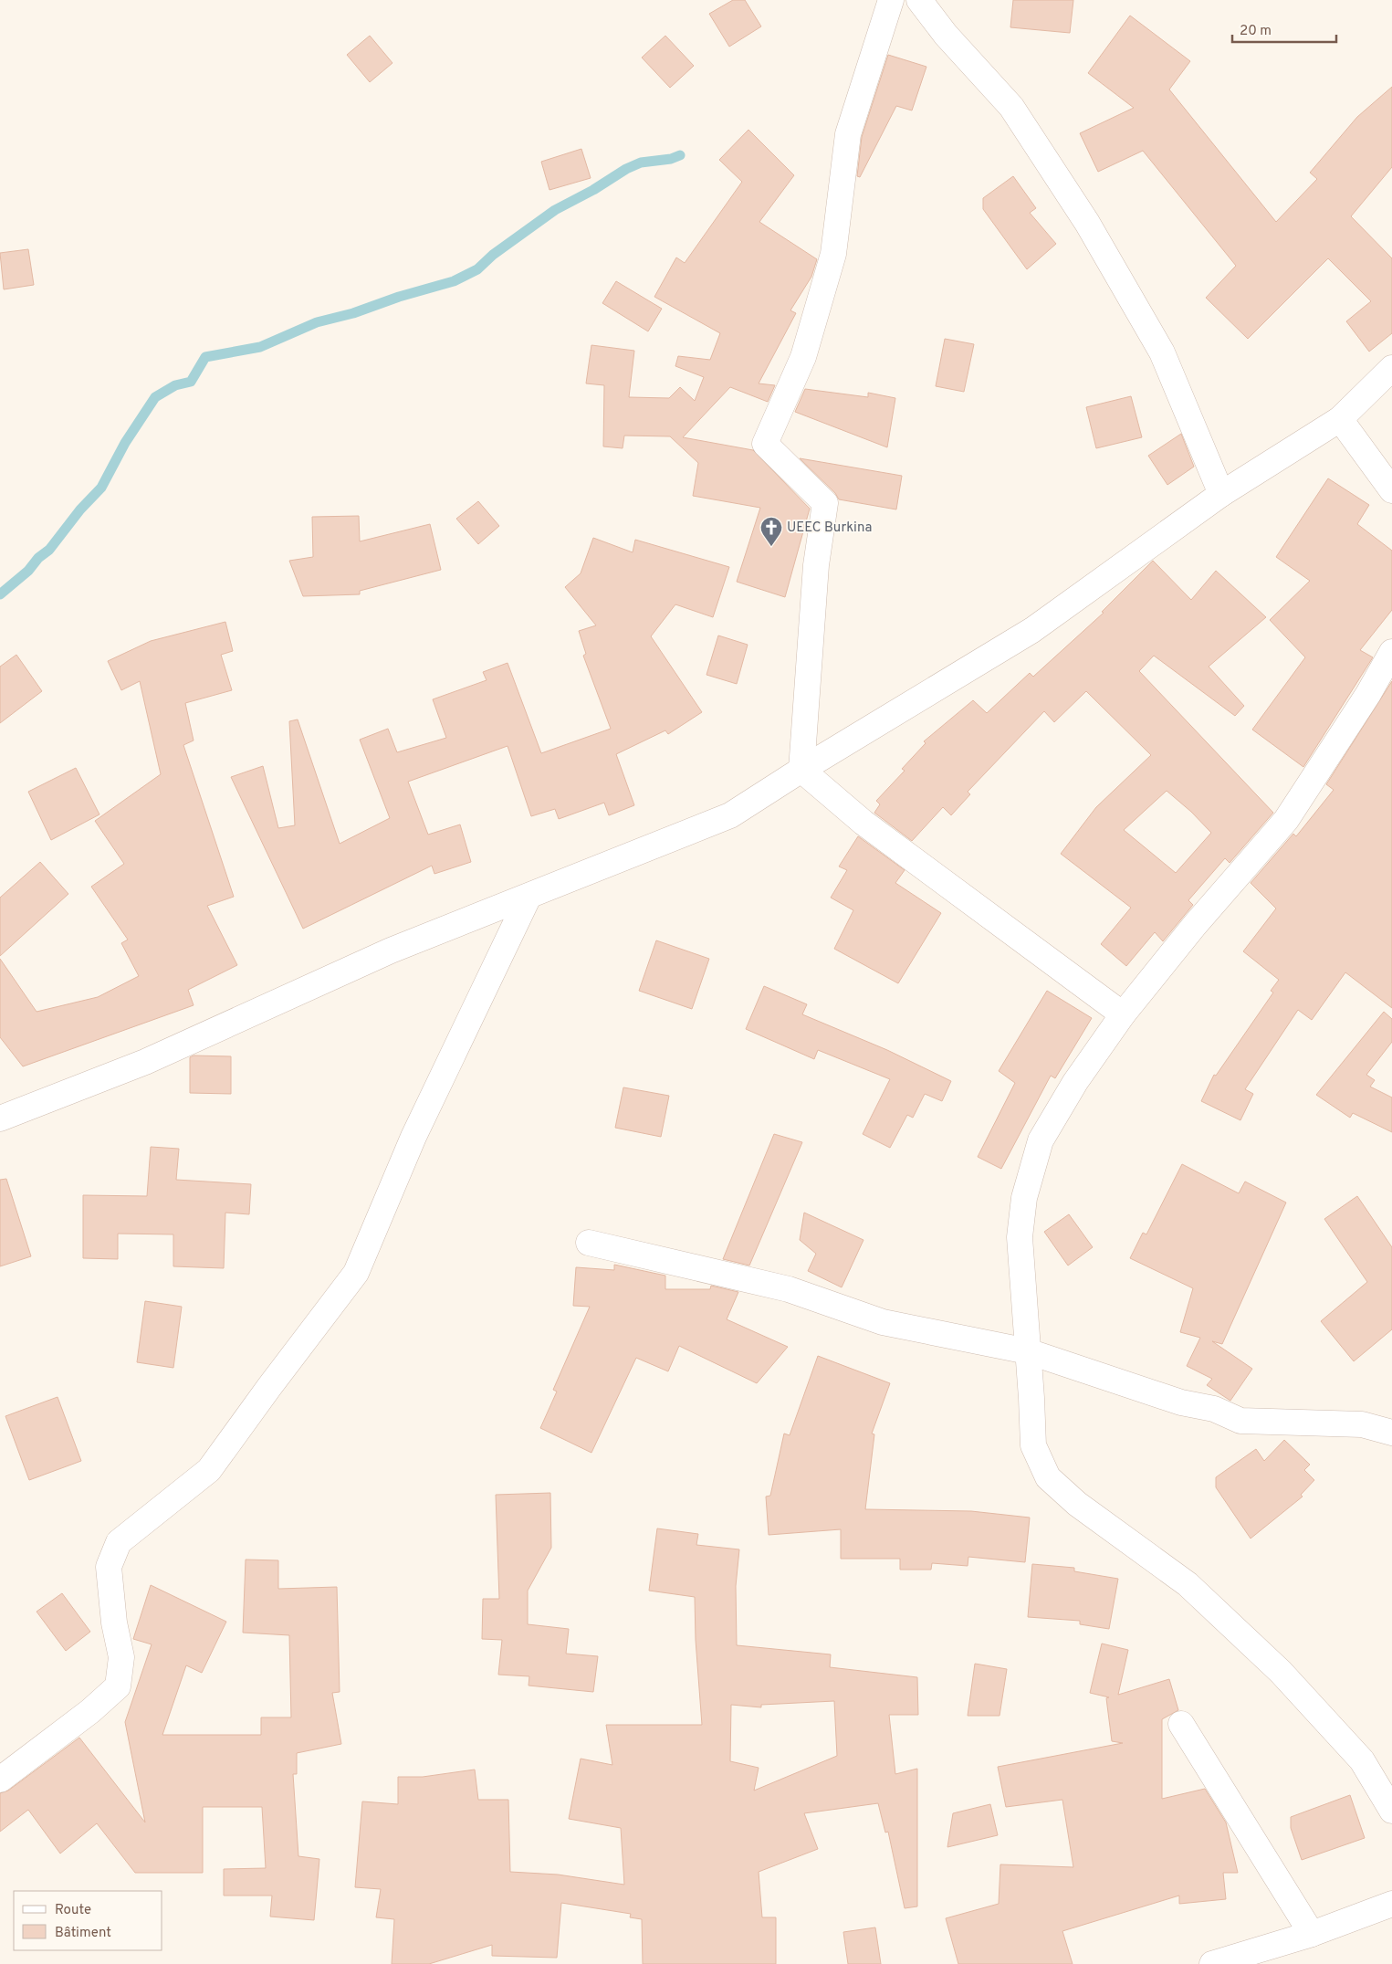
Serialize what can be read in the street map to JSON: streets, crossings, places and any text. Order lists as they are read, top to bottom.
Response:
{
  "places": {
    "church": ["UEEC Burkina"]
  },
  "legend": ["Route", "Bâtiment"],
  "scale_bar": "20 m"
}
